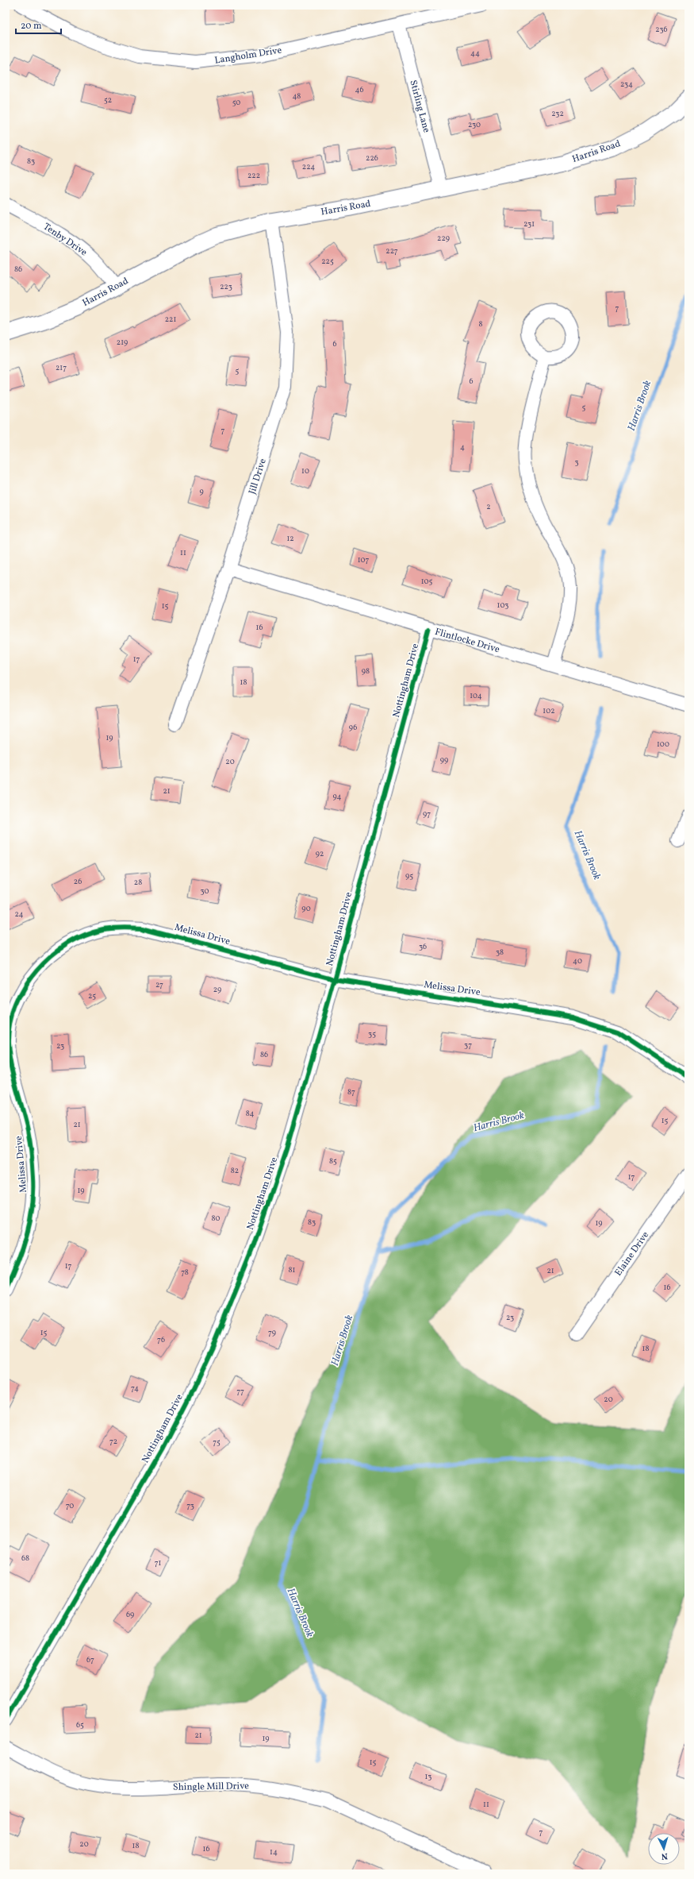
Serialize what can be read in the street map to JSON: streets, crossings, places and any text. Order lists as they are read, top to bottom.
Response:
{
  "streets": {
    "street": [
      "Langholm Drive",
      "Stirling Lane",
      "Harris Road",
      "Tenby Drive",
      "Jill Drive",
      "Flintlocke Drive",
      "Nottingham Drive",
      "Melissa Drive",
      "Elaine Drive",
      "Shingle Mill Drive"
    ]
  },
  "crossings": [
    ["Langholm Drive", "Stirling Lane"],
    ["Stirling Lane", "Harris Road"],
    ["Harris Road", "Tenby Drive"],
    ["Harris Road", "Jill Drive"],
    ["Jill Drive", "Flintlocke Drive"],
    ["Flintlocke Drive", "Nottingham Drive"],
    ["Nottingham Drive", "Melissa Drive"]
  ],
  "water": ["Harris Brook"],
  "house_numbers": [
    "236",
    "44",
    "234",
    "46",
    "48",
    "52",
    "50",
    "232",
    "230",
    "226",
    "83",
    "224",
    "222",
    "231",
    "229",
    "227",
    "225",
    "86",
    "223",
    "7",
    "221",
    "8",
    "219",
    "6",
    "217",
    "5",
    "6",
    "5",
    "7",
    "4",
    "3",
    "10",
    "9",
    "2",
    "12",
    "11",
    "107",
    "105",
    "103",
    "15",
    "16",
    "17",
    "98",
    "18",
    "104",
    "102",
    "96",
    "19",
    "100",
    "99",
    "20",
    "21",
    "94",
    "97",
    "92",
    "95",
    "26",
    "28",
    "30",
    "90",
    "24",
    "36",
    "38",
    "40",
    "27",
    "29",
    "25",
    "35",
    "37",
    "23",
    "86",
    "87",
    "84",
    "15",
    "21",
    "85",
    "82",
    "17",
    "19",
    "80",
    "83",
    "19",
    "17",
    "81",
    "21",
    "78",
    "16",
    "23",
    "15",
    "79",
    "76",
    "18",
    "74",
    "77",
    "20",
    "72",
    "75",
    "70",
    "73",
    "68",
    "71",
    "69",
    "67",
    "65",
    "21",
    "19",
    "15",
    "13",
    "11",
    "7",
    "20",
    "18",
    "16",
    "14"
  ],
  "scale_bar": "20 m",
  "north": "bottom"
}
